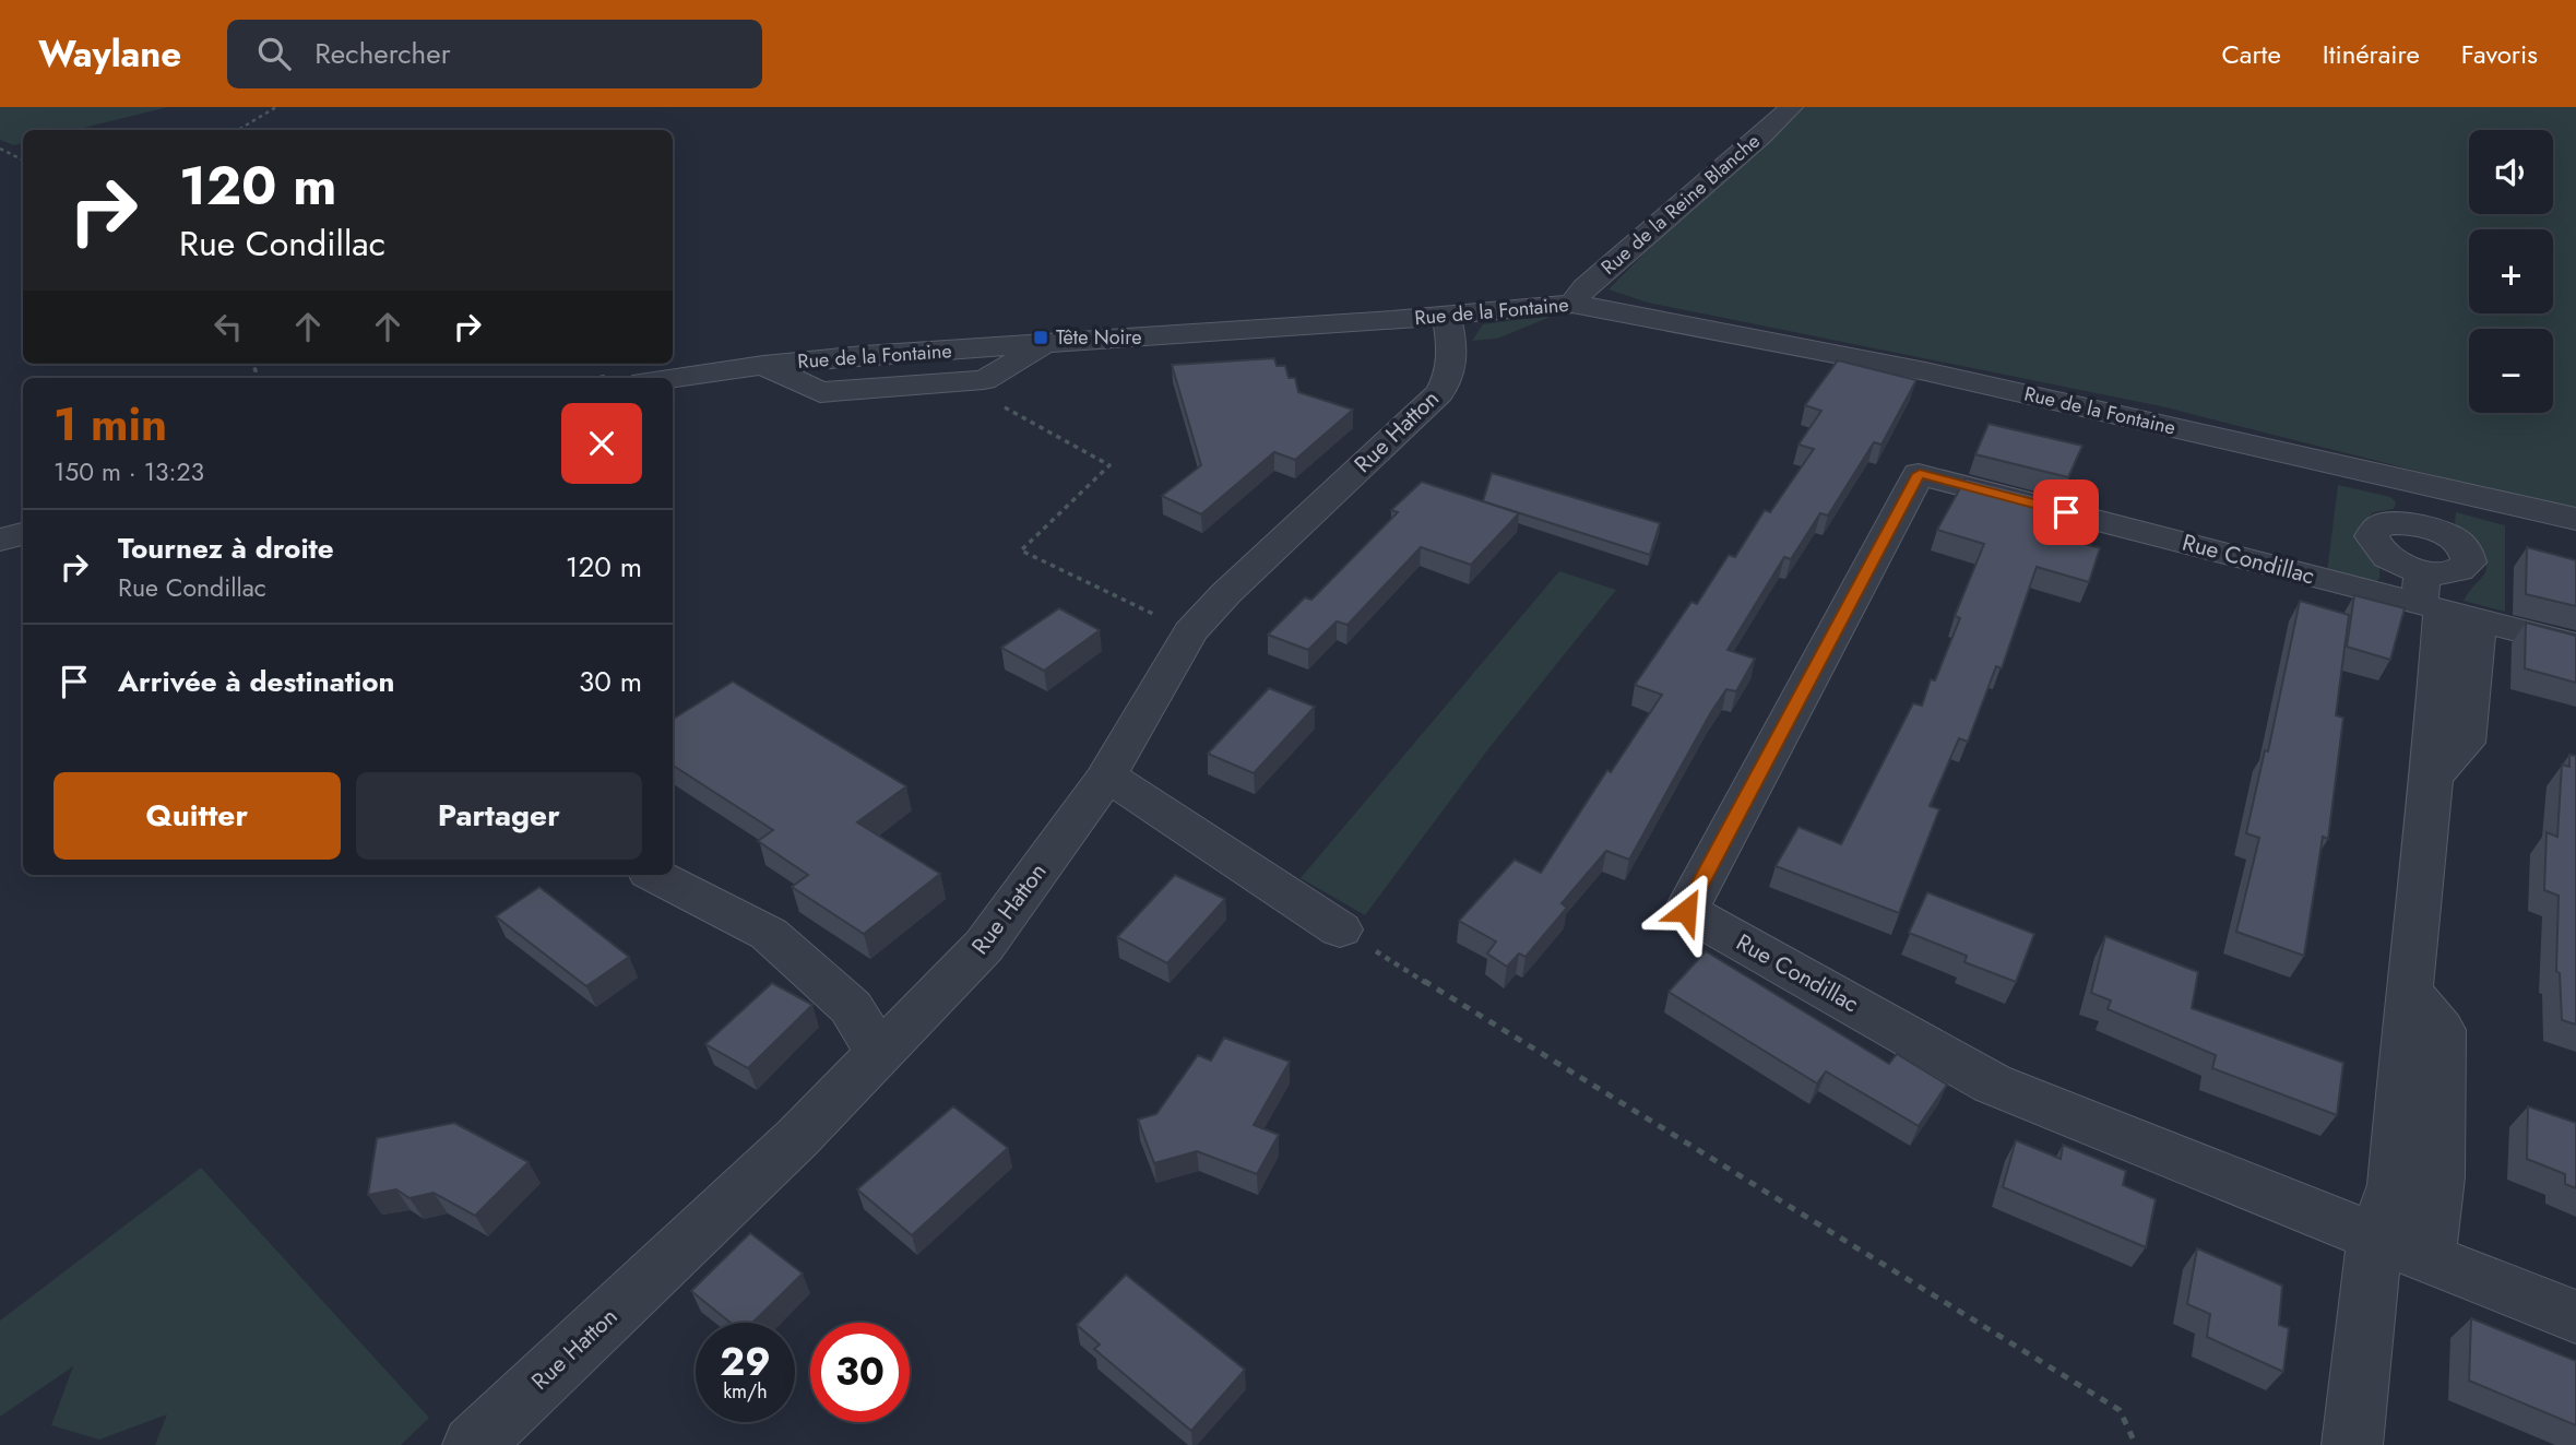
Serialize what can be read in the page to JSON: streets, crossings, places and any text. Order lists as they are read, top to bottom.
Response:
{
  "streets": {
    "street": [
      "Rue de la Reine Blanche",
      "Rue de la Fontaine",
      "Rue Hatton",
      "Rue Condillac"
    ]
  },
  "crossings": [
    ["Rue de la Reine Blanche", "Rue de la Fontaine"],
    ["Rue de la Fontaine", "Rue Hatton"]
  ],
  "places": {
    "transit": ["Tête Noire"]
  },
  "page": {
    "header": "Waylane",
    "search": "Rechercher",
    "nav": ["Carte", "Itinéraire", "Favoris"],
    "map_buttons": ["+", "−"],
    "turn": ["120 m", "Rue Condillac"],
    "heading": ["1 min", "150 m · 13:23"],
    "list": [
      {
        "name": "Tournez à droite",
        "note": "Rue Condillac",
        "value": "120 m"
      },
      {
        "name": "Arrivée à destination",
        "value": "30 m"
      }
    ],
    "buttons": ["Quitter", "Partager"],
    "speed": "29 km/h",
    "limit": "30"
  }
}
